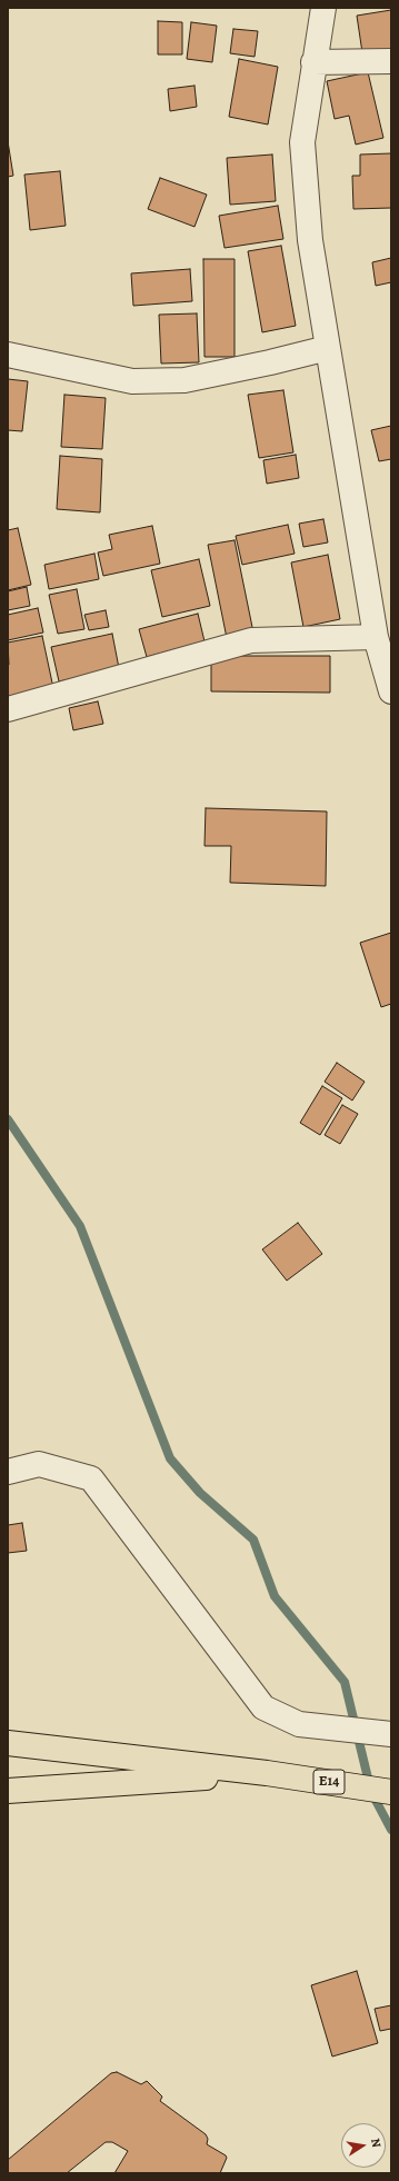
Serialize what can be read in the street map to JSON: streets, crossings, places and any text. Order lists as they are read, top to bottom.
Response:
{
  "streets": {
    "highway": ["E14"]
  },
  "north": "right"
}
